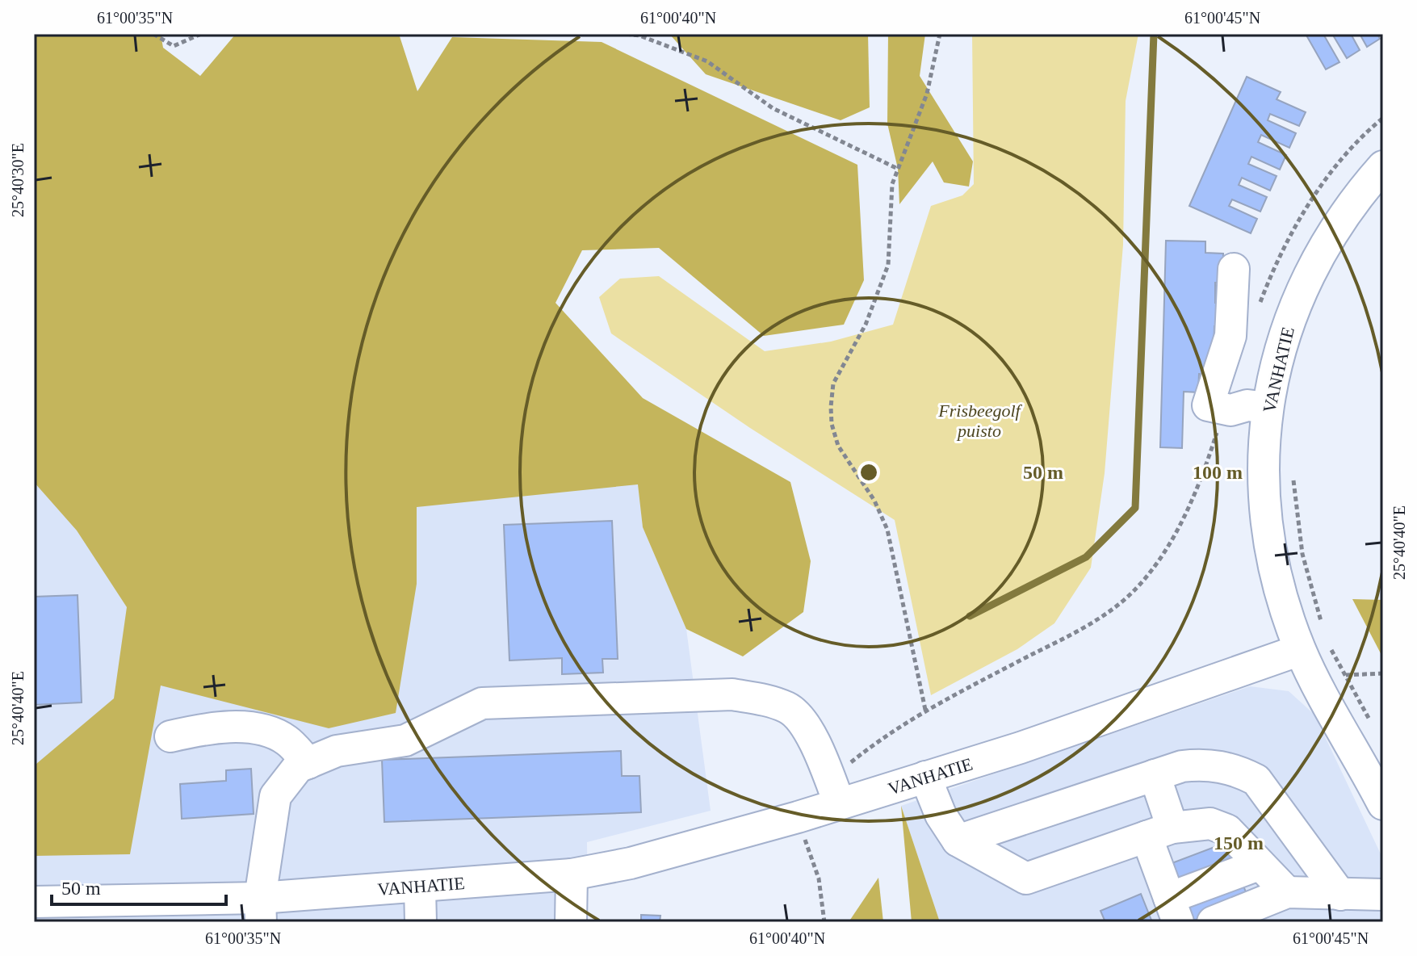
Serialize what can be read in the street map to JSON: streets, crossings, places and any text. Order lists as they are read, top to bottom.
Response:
{
  "streets": {
    "street": ["VANHATIE"]
  },
  "parks": ["Frisbeegolf puisto"],
  "scale_bar": "50 m",
  "coordinates": [
    "61°00'35\"N",
    "61°00'40\"N",
    "61°00'45\"N",
    "25°40'30\"E",
    "25°40'40\"E"
  ],
  "rings": ["50 m", "100 m", "150 m"]
}
